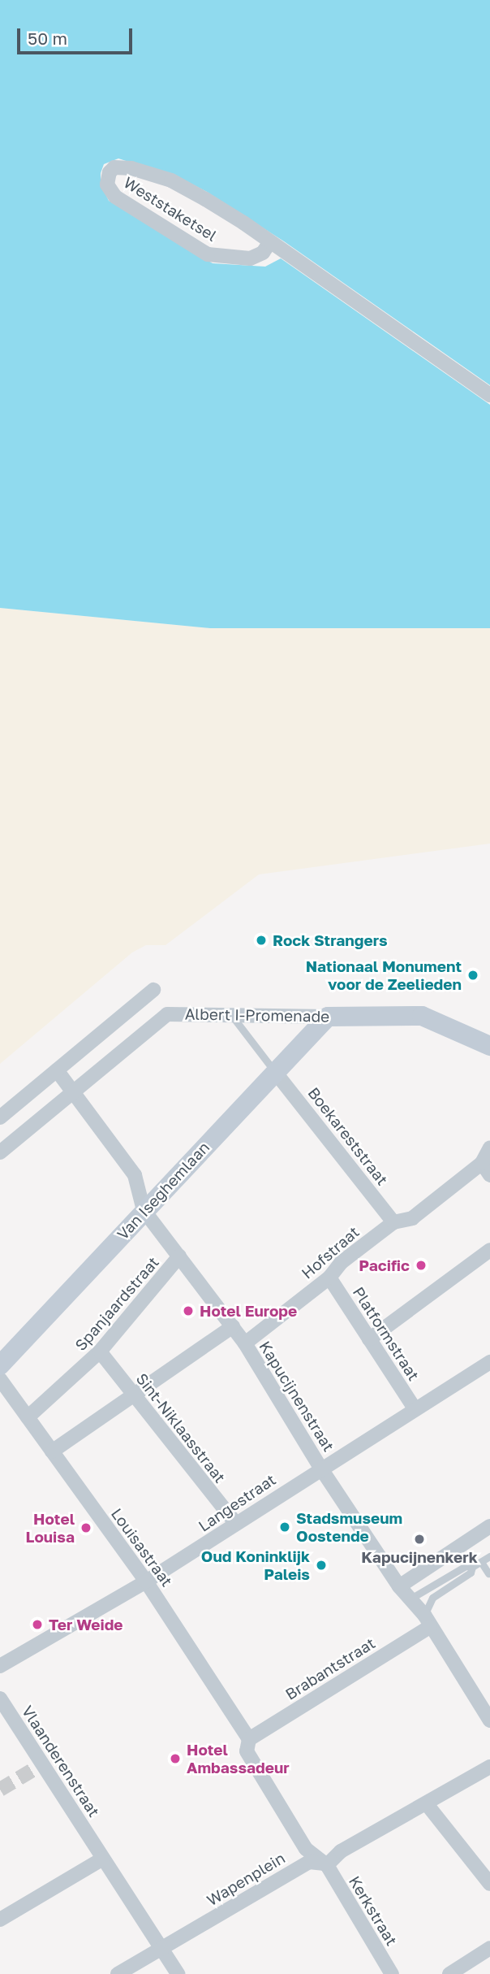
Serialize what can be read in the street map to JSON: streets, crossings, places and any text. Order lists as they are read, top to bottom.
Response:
{
  "streets": {
    "street": [
      "Weststaketsel",
      "Albert I-Promenade",
      "Boekareststraat",
      "Van Iseghemlaan",
      "Hofstraat",
      "Spanjaardstraat",
      "Platformstraat",
      "Kapucijnenstraat",
      "Sint-Niklaasstraat",
      "Langestraat",
      "Louisastraat",
      "Brabantstraat",
      "Vlaanderenstraat",
      "Wapenplein",
      "Kerkstraat"
    ]
  },
  "crossings": [
    ["Albert I-Promenade", "Van Iseghemlaan"],
    ["Albert I-Promenade", "Kapucijnenstraat"],
    ["Boekareststraat", "Van Iseghemlaan"],
    ["Boekareststraat", "Hofstraat"],
    ["Van Iseghemlaan", "Kapucijnenstraat"],
    ["Hofstraat", "Platformstraat"],
    ["Hofstraat", "Kapucijnenstraat"],
    ["Spanjaardstraat", "Kapucijnenstraat"],
    ["Spanjaardstraat", "Sint-Niklaasstraat"],
    ["Spanjaardstraat", "Louisastraat"],
    ["Platformstraat", "Langestraat"],
    ["Kapucijnenstraat", "Langestraat"],
    ["Kapucijnenstraat", "Brabantstraat"],
    ["Sint-Niklaasstraat", "Langestraat"],
    ["Langestraat", "Louisastraat"],
    ["Louisastraat", "Brabantstraat"],
    ["Louisastraat", "Wapenplein"],
    ["Brabantstraat", "Wapenplein"],
    ["Wapenplein", "Kerkstraat"]
  ],
  "places": [
    "Rock Strangers",
    "Nationaal Monument voor de Zeelieden",
    "Pacific",
    "Hotel Europe",
    "Stadsmuseum Oostende",
    "Hotel Louisa",
    "Kapucijnenkerk",
    "Oud Koninklijk Paleis",
    "Ter Weide",
    "Hotel Ambassadeur"
  ],
  "scale_bar": "50 m"
}
